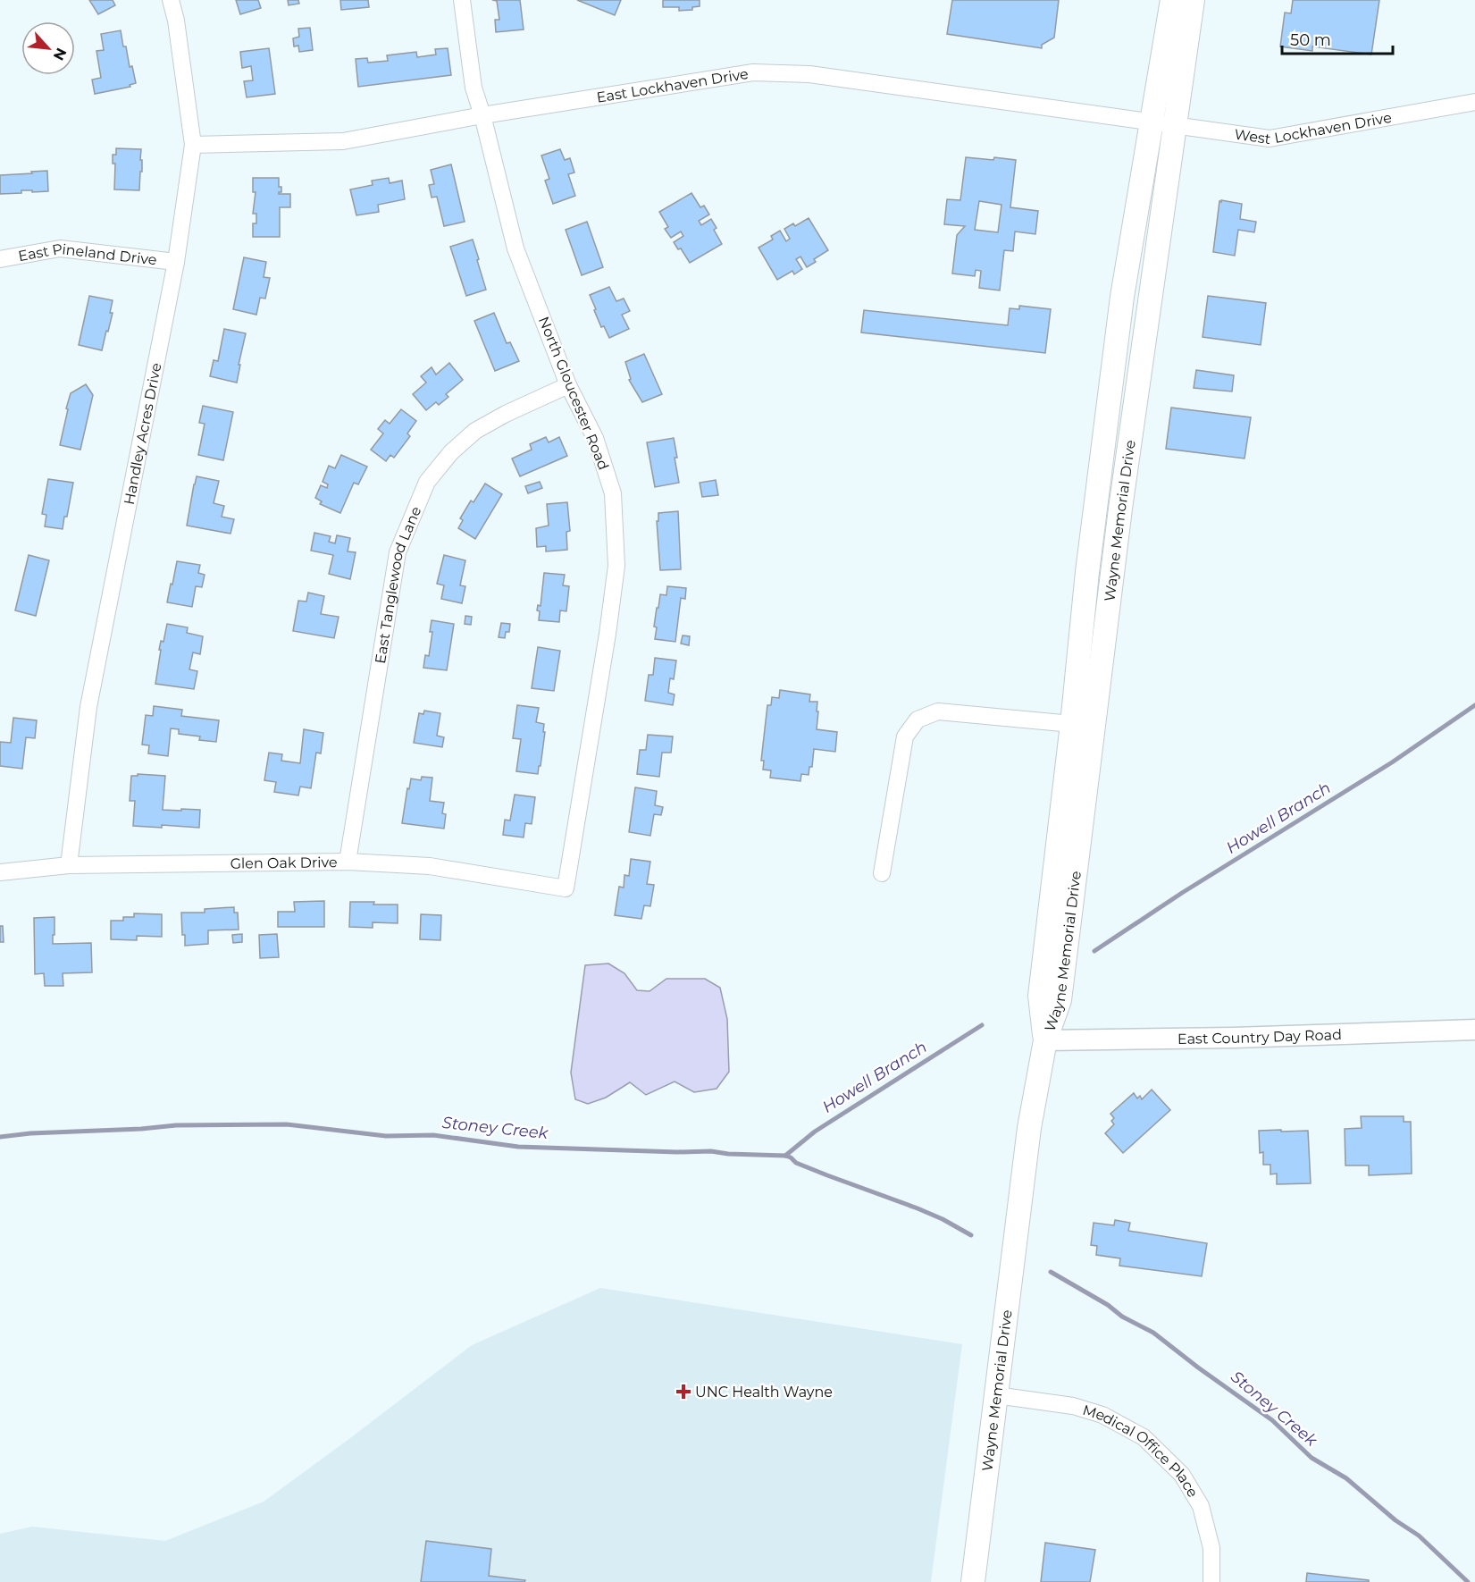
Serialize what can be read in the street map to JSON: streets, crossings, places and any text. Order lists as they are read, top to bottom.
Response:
{
  "streets": {
    "main road": ["Wayne Memorial Drive"],
    "street": [
      "East Lockhaven Drive",
      "West Lockhaven Drive",
      "East Pineland Drive",
      "North Gloucester Road",
      "Handley Acres Drive",
      "East Tanglewood Lane",
      "Glen Oak Drive",
      "East Country Day Road",
      "Medical Office Place"
    ]
  },
  "crossings": [
    ["East Lockhaven Drive", "West Lockhaven Drive"],
    ["East Lockhaven Drive", "North Gloucester Road"],
    ["East Lockhaven Drive", "Handley Acres Drive"],
    ["East Lockhaven Drive", "Wayne Memorial Drive"],
    ["West Lockhaven Drive", "Wayne Memorial Drive"],
    ["East Pineland Drive", "Handley Acres Drive"],
    ["North Gloucester Road", "East Tanglewood Lane"],
    ["North Gloucester Road", "Glen Oak Drive"],
    ["Handley Acres Drive", "Glen Oak Drive"],
    ["Wayne Memorial Drive", "East Country Day Road"],
    ["Wayne Memorial Drive", "Medical Office Place"],
    ["East Tanglewood Lane", "Glen Oak Drive"]
  ],
  "water": ["Howell Branch", "Stoney Creek"],
  "places": {
    "health": ["UNC Health Wayne"]
  },
  "scale_bar": "50 m",
  "north": "bottom right"
}
